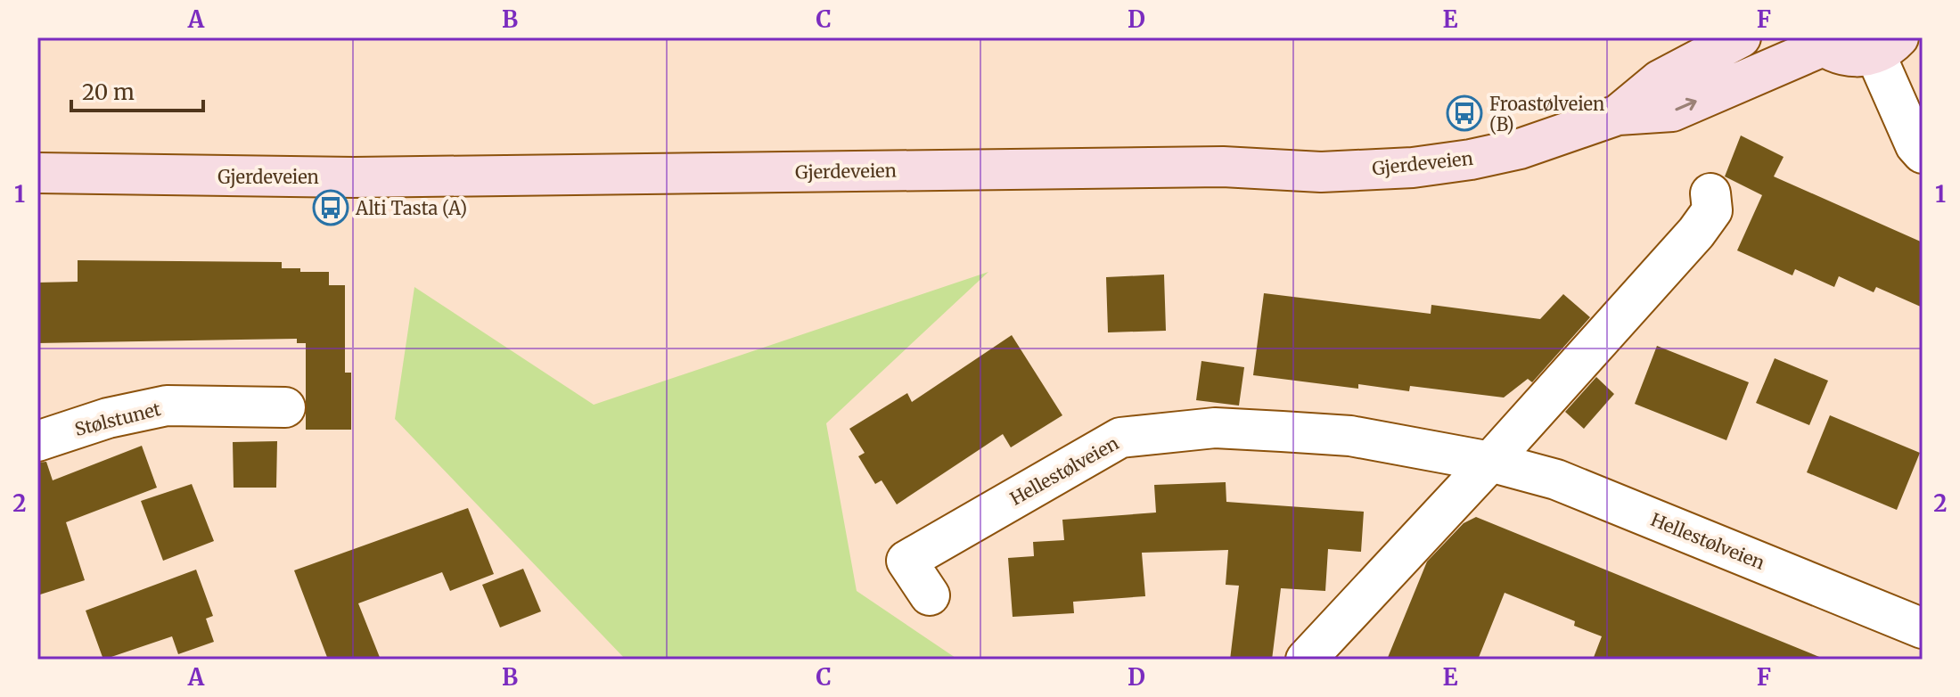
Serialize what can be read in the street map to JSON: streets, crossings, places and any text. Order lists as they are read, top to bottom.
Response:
{
  "streets": {
    "main road": ["Gjerdeveien"],
    "street": ["Stølstunet", "Hellestølveien"]
  },
  "places": {
    "bus stop": ["Froastølveien (B)", "Alti Tasta (A)"]
  },
  "scale_bar": "20 m",
  "grid": {
    "columns": [
      "A",
      "B",
      "C",
      "D",
      "E",
      "F"
    ],
    "rows": ["1", "2"]
  }
}
